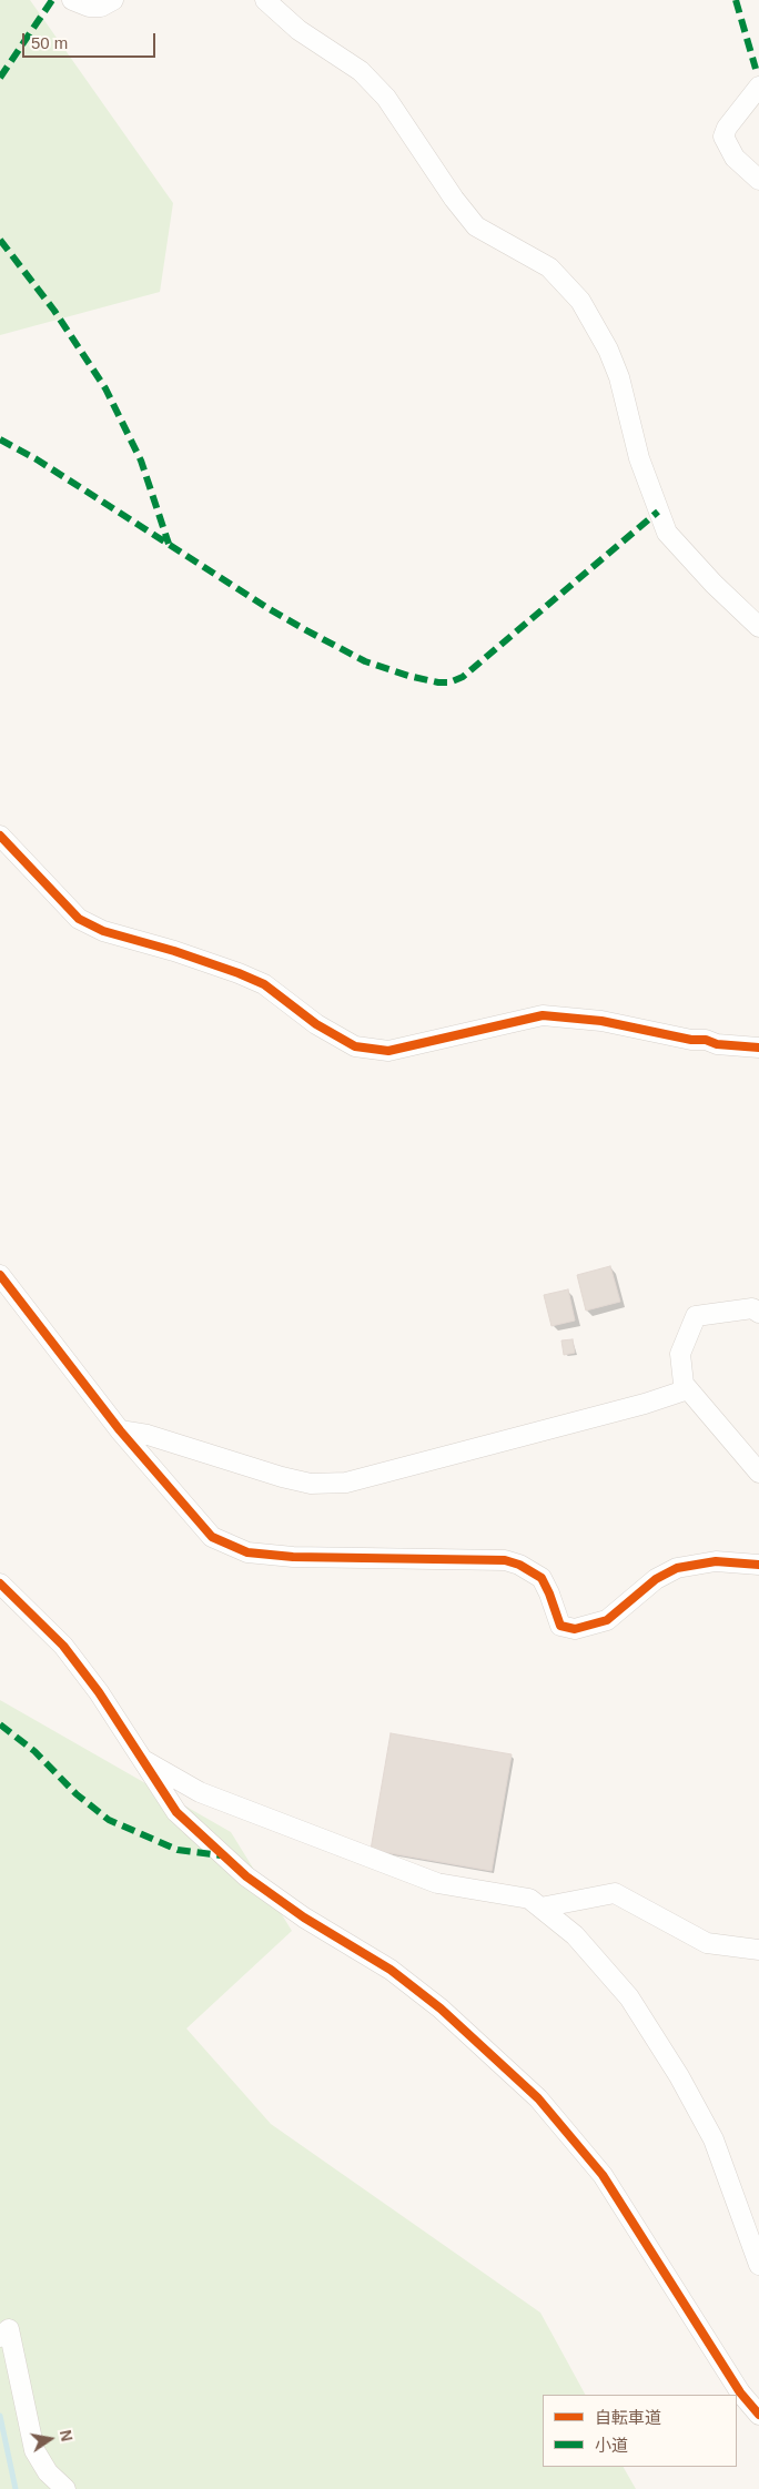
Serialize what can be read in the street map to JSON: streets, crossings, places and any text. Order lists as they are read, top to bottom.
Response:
{
  "legend": ["自転車道", "小道"],
  "scale_bar": "50 m",
  "north": "right"
}
